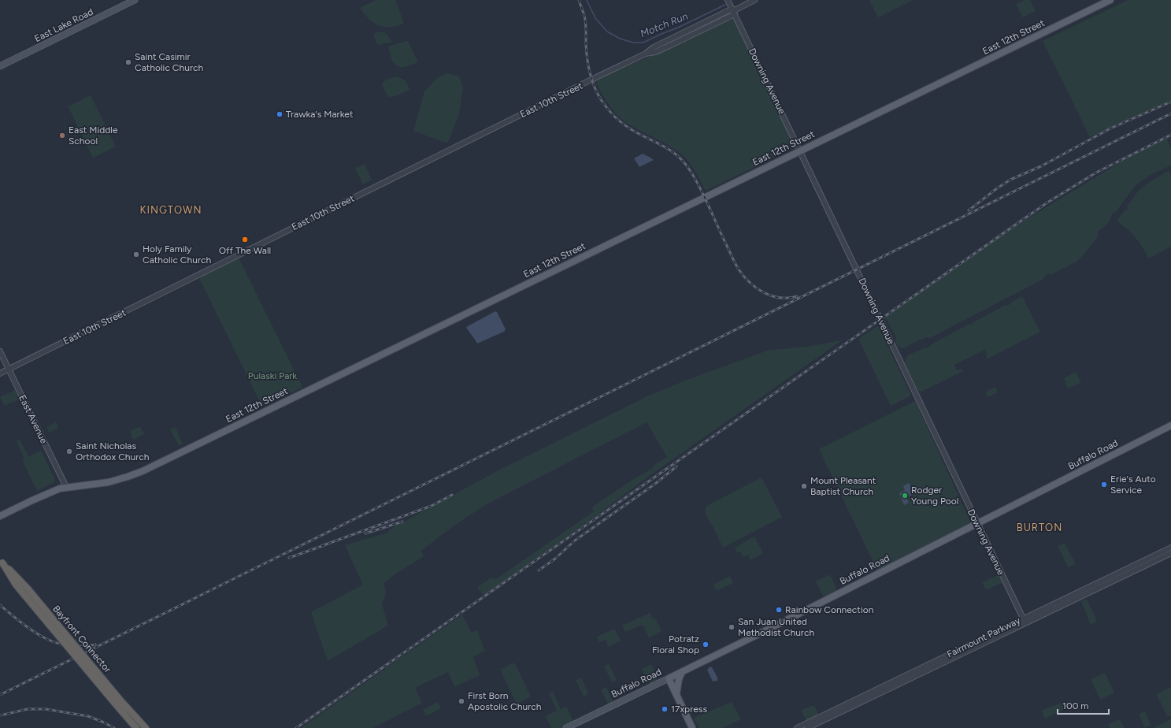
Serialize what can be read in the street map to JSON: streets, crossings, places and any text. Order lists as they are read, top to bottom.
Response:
{
  "streets": {
    "highway": ["Bayfront Connector"],
    "main road": ["East Lake Road", "East 12th Street", "Buffalo Road"],
    "street": [
      "Downing Avenue",
      "East 10th Street",
      "East Avenue",
      "Fairmount Parkway"
    ]
  },
  "crossings": [
    ["East 12th Street", "Downing Avenue"],
    ["East 12th Street", "East Avenue"],
    ["Downing Avenue", "East 10th Street"],
    ["Downing Avenue", "Buffalo Road"],
    ["Downing Avenue", "Fairmount Parkway"],
    ["East 10th Street", "East Avenue"]
  ],
  "districts": ["KINGTOWN", "BURTON"],
  "water": ["Motch Run"],
  "parks": ["Pulaski Park"],
  "places": [
    "Saint Casimir Catholic Church",
    "Trawka's Market",
    "East Middle School",
    "Off The Wall",
    "Holy Family Catholic Church",
    "Saint Nicholas Orthodox Church",
    "Erie's Auto Service",
    "Mount Pleasant Baptist Church",
    "Rodger Young Pool",
    "Rainbow Connection",
    "San Juan United Methodist Church",
    "Potratz Floral Shop",
    "First Born Apostolic Church",
    "17xpress"
  ],
  "scale_bar": "100 m"
}
